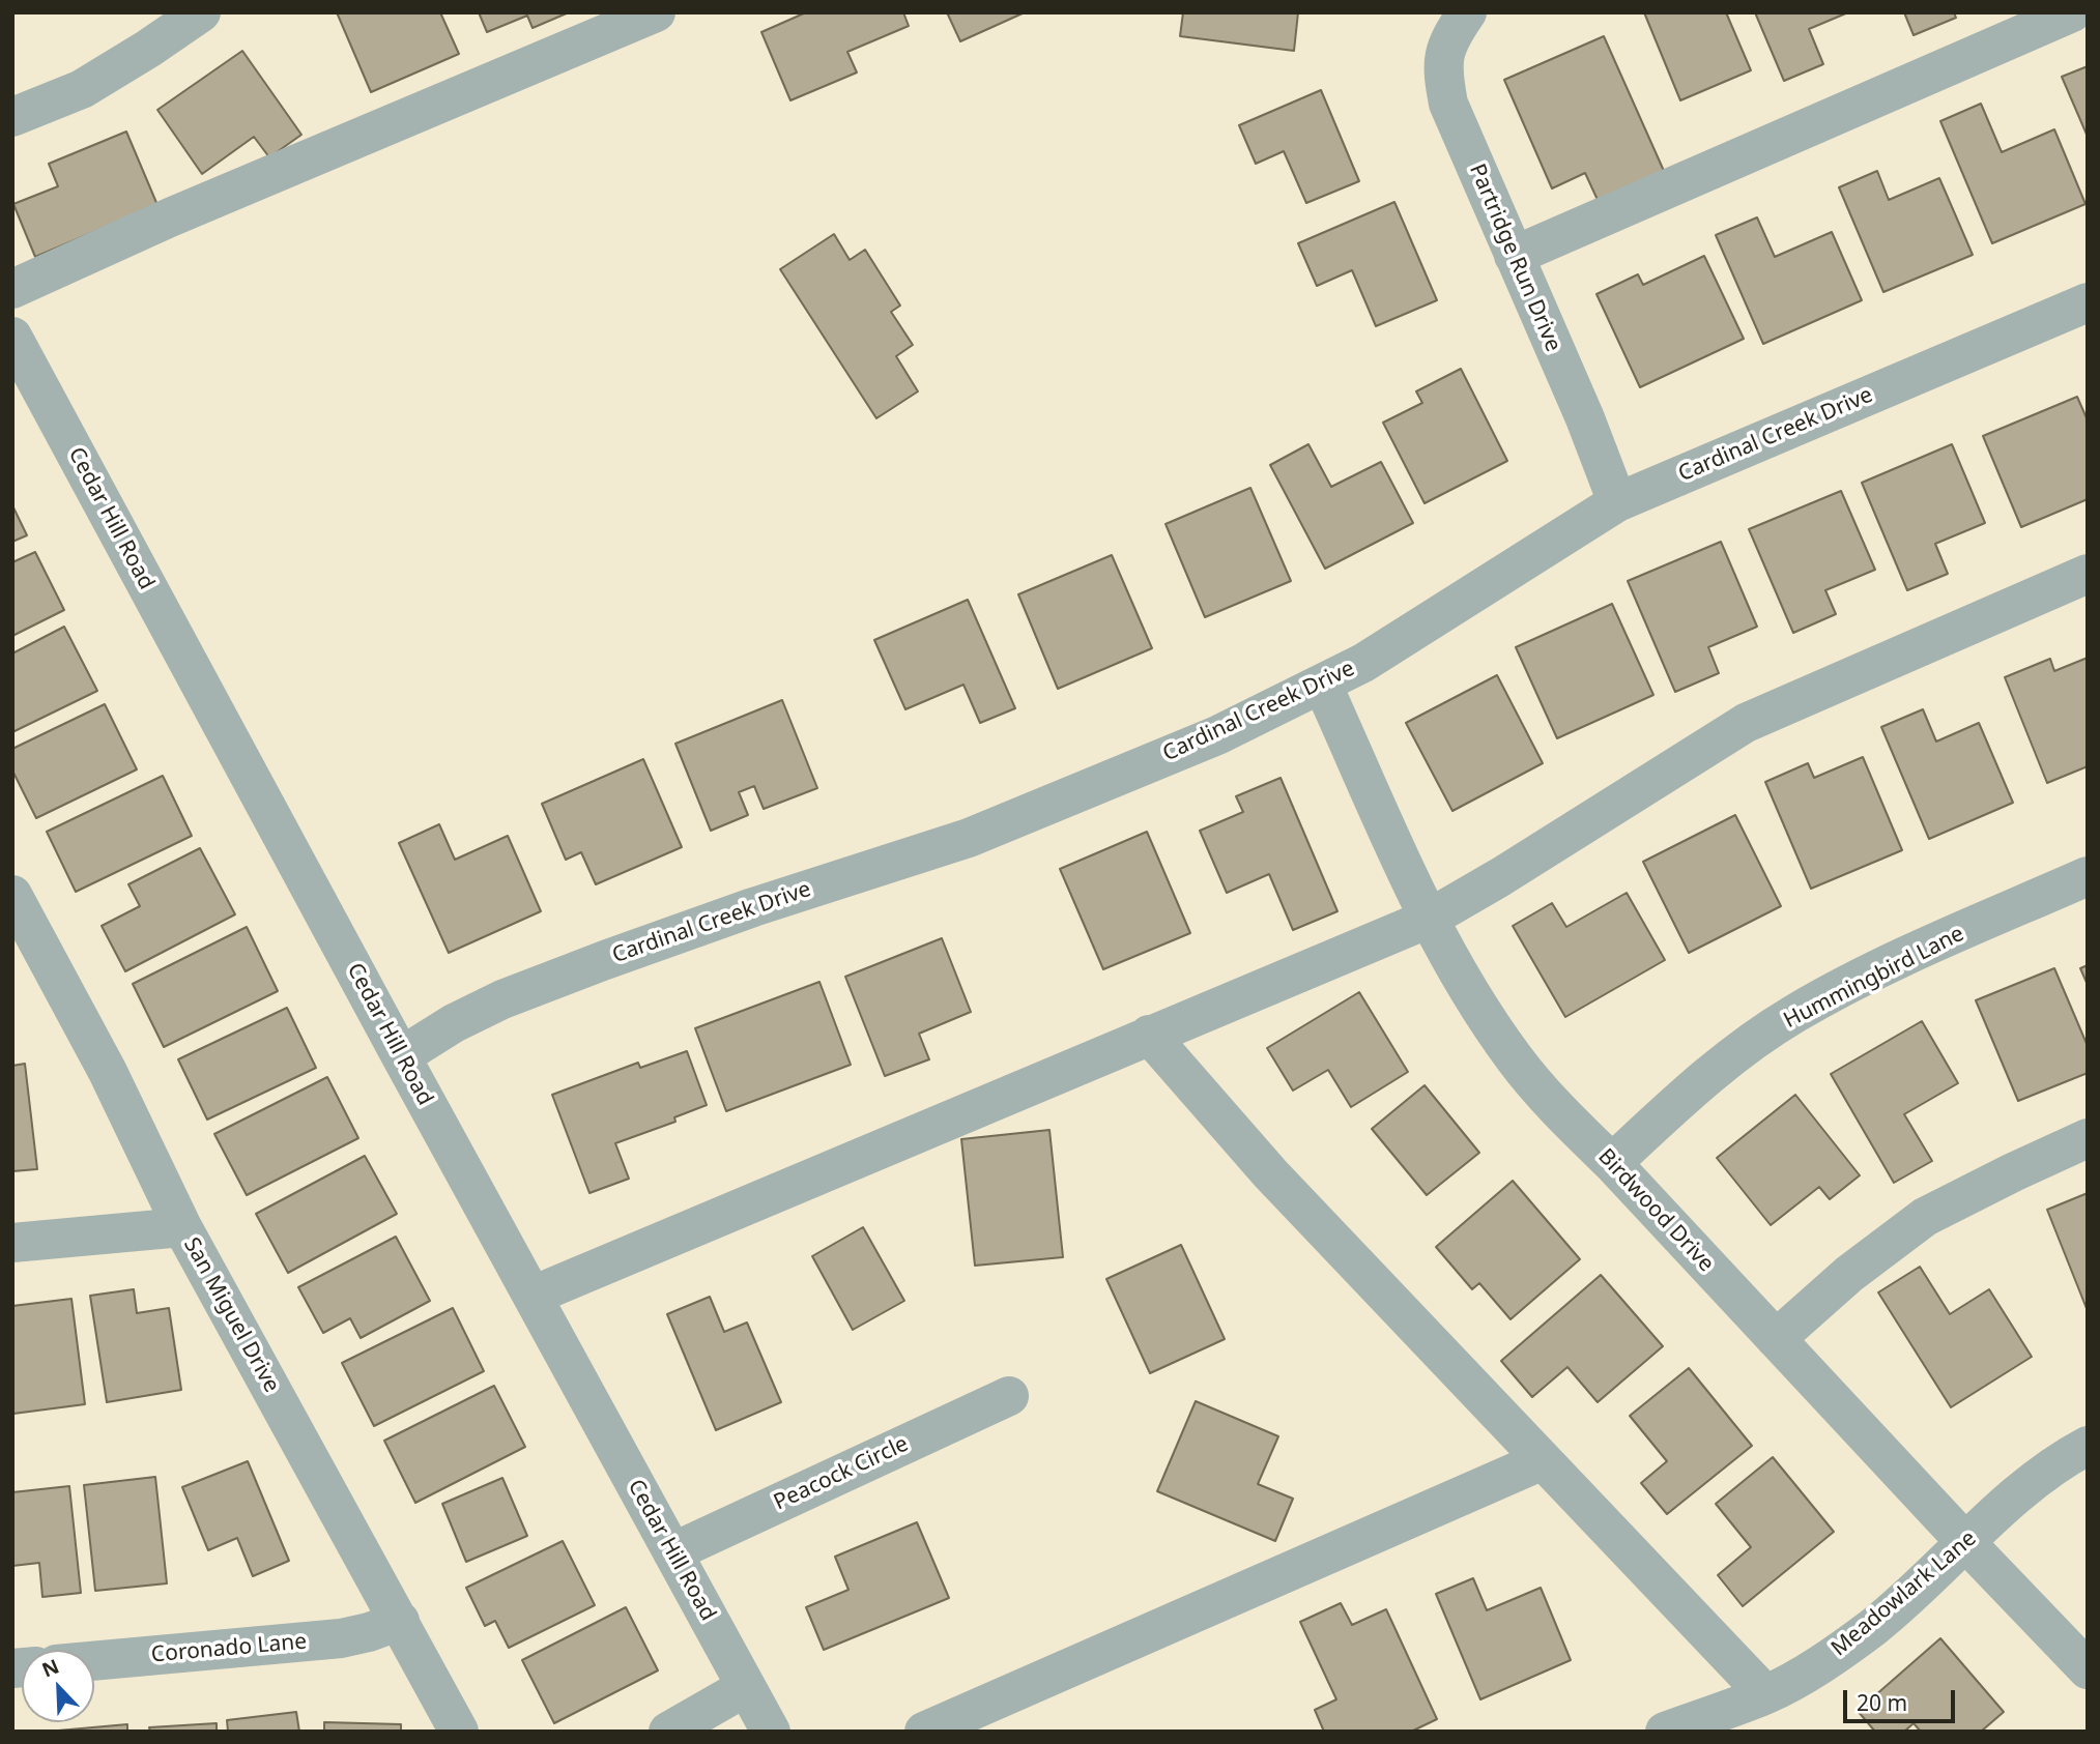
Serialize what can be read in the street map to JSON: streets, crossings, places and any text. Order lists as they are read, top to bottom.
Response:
{
  "streets": {
    "street": [
      "Partridge Run Drive",
      "Cardinal Creek Drive",
      "Cedar Hill Road",
      "Hummingbird Lane",
      "Birdwood Drive",
      "San Miguel Drive",
      "Peacock Circle",
      "Meadowlark Lane",
      "Coronado Lane"
    ]
  },
  "crossings": [
    ["Partridge Run Drive", "Cardinal Creek Drive"],
    ["Cardinal Creek Drive", "Cedar Hill Road"],
    ["Cardinal Creek Drive", "Birdwood Drive"],
    ["Cedar Hill Road", "Peacock Circle"],
    ["Hummingbird Lane", "Birdwood Drive"],
    ["Birdwood Drive", "Meadowlark Lane"],
    ["San Miguel Drive", "Coronado Lane"]
  ],
  "scale_bar": "20 m",
  "north": "top left"
}
